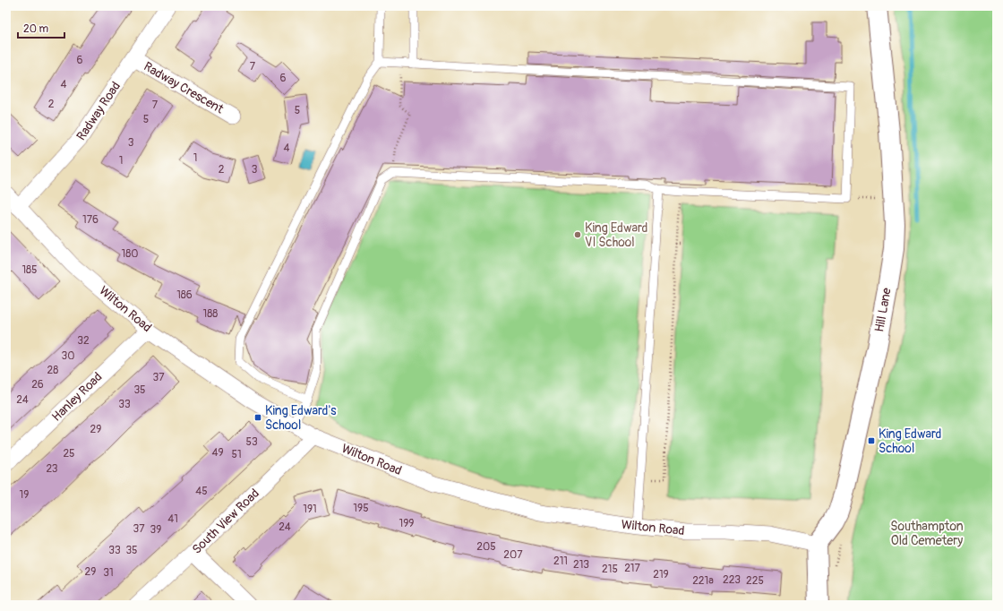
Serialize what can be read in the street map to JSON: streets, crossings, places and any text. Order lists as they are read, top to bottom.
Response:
{
  "streets": {
    "street": [
      "Radway Crescent",
      "Radway Road",
      "Wilton Road",
      "Hill Lane",
      "Hanley Road",
      "South View Road"
    ]
  },
  "crossings": [
    ["Radway Crescent", "Radway Road"],
    ["Radway Road", "Wilton Road"],
    ["Wilton Road", "Hill Lane"],
    ["Wilton Road", "Hanley Road"],
    ["Wilton Road", "South View Road"]
  ],
  "parks": ["Southampton Old Cemetery"],
  "places": {
    "other": ["King Edward VI School"],
    "transit": ["King Edward's School", "King Edward School"]
  },
  "house_numbers": [
    "6",
    "7",
    "6",
    "4",
    "2",
    "7",
    "5",
    "5",
    "3",
    "4",
    "1",
    "1",
    "2",
    "3",
    "176",
    "180",
    "185",
    "186",
    "188",
    "32",
    "30",
    "28",
    "37",
    "26",
    "35",
    "24",
    "33",
    "29",
    "53",
    "49",
    "25",
    "51",
    "23",
    "45",
    "19",
    "195",
    "191",
    "41",
    "199",
    "24",
    "37",
    "39",
    "205",
    "33",
    "35",
    "207",
    "211",
    "213",
    "217",
    "215",
    "29",
    "31",
    "219",
    "223",
    "221a",
    "225"
  ],
  "scale_bar": "20 m"
}
